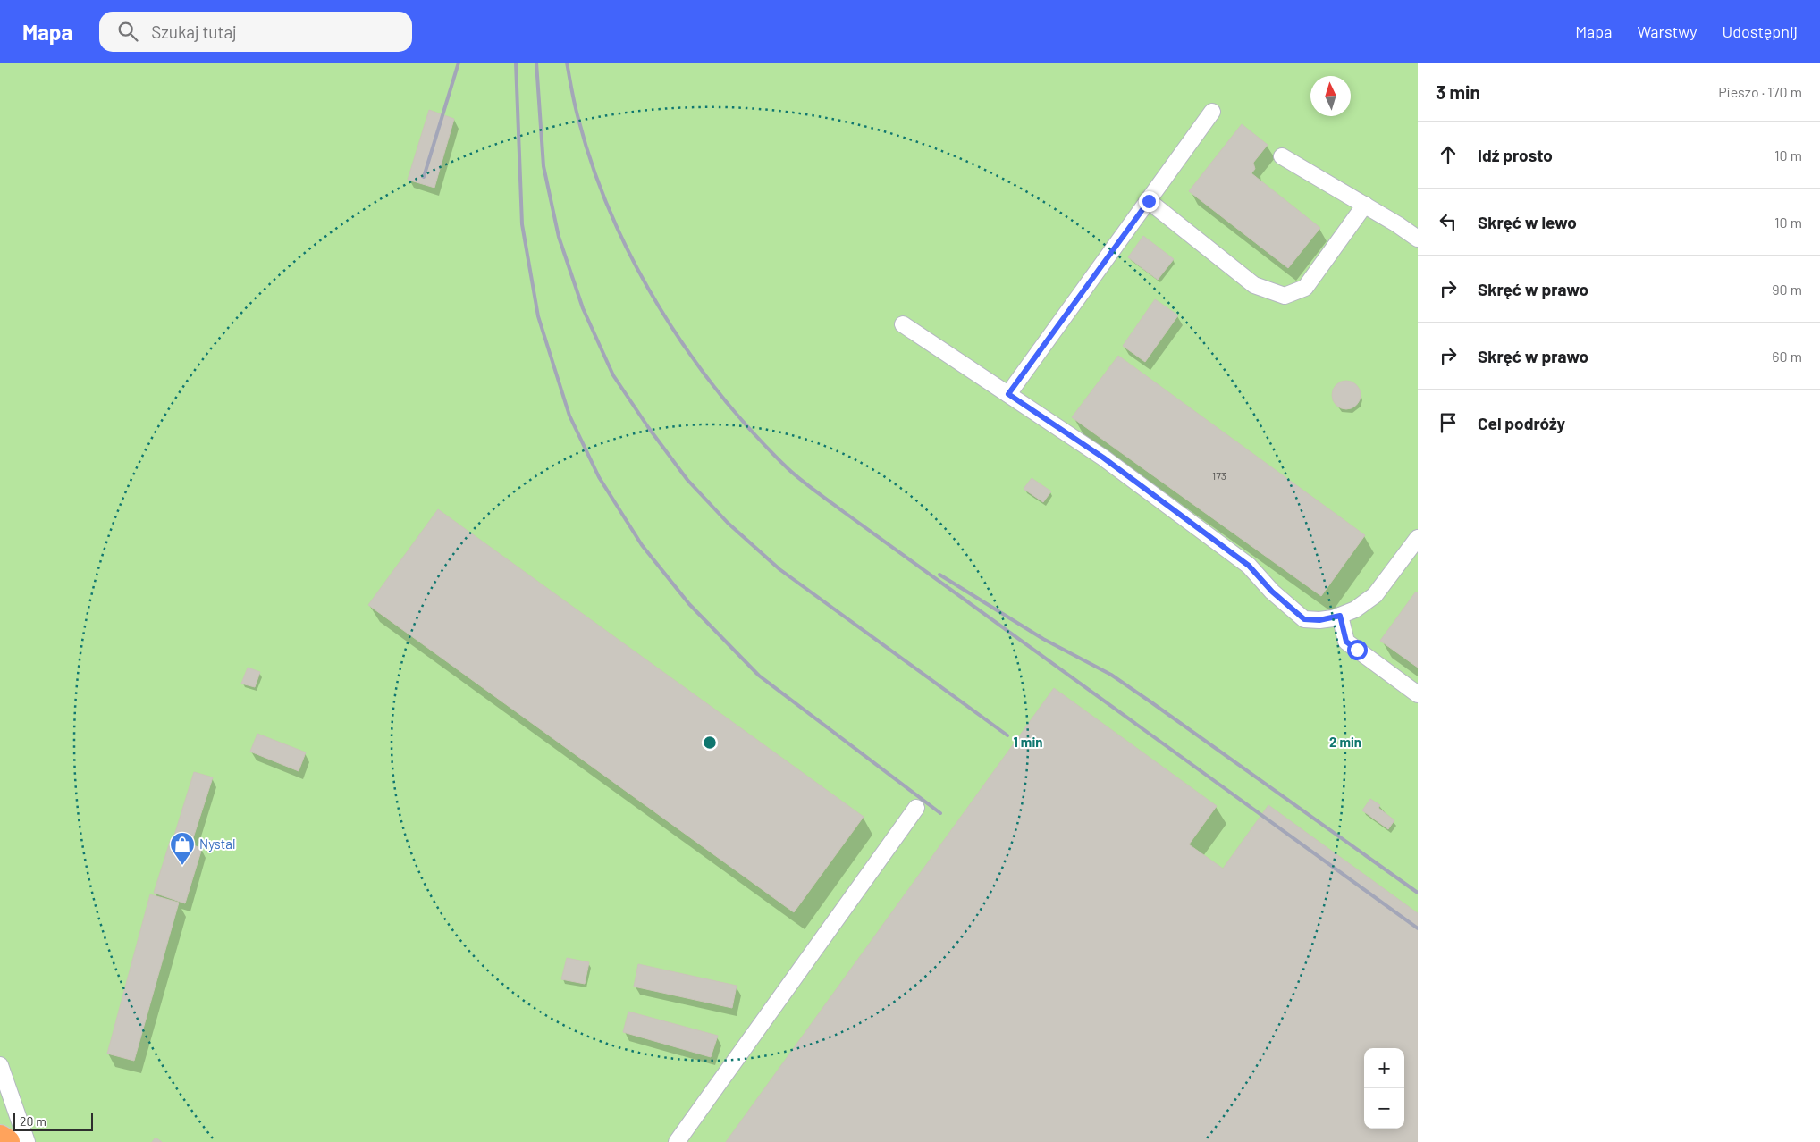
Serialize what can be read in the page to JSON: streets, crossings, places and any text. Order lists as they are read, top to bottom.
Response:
{
  "places": {
    "shop": ["Nystal"]
  },
  "house_numbers": ["173"],
  "scale_bar": "20 m",
  "north": "top",
  "page": {
    "header": "Mapa",
    "search": "Szukaj tutaj",
    "nav": ["Mapa", "Warstwy", "Udostępnij"],
    "heading": ["3 min", "Pieszo · 170 m"],
    "list": [
      ["Idź prosto", "10 m"],
      ["Skręć w lewo", "10 m"],
      ["Skręć w prawo", "90 m"],
      ["Skręć w prawo", "60 m"],
      "Cel podróży"
    ],
    "map_buttons": ["+", "−"],
    "scale": "20 m"
  },
  "rings": ["1 min", "2 min"]
}
